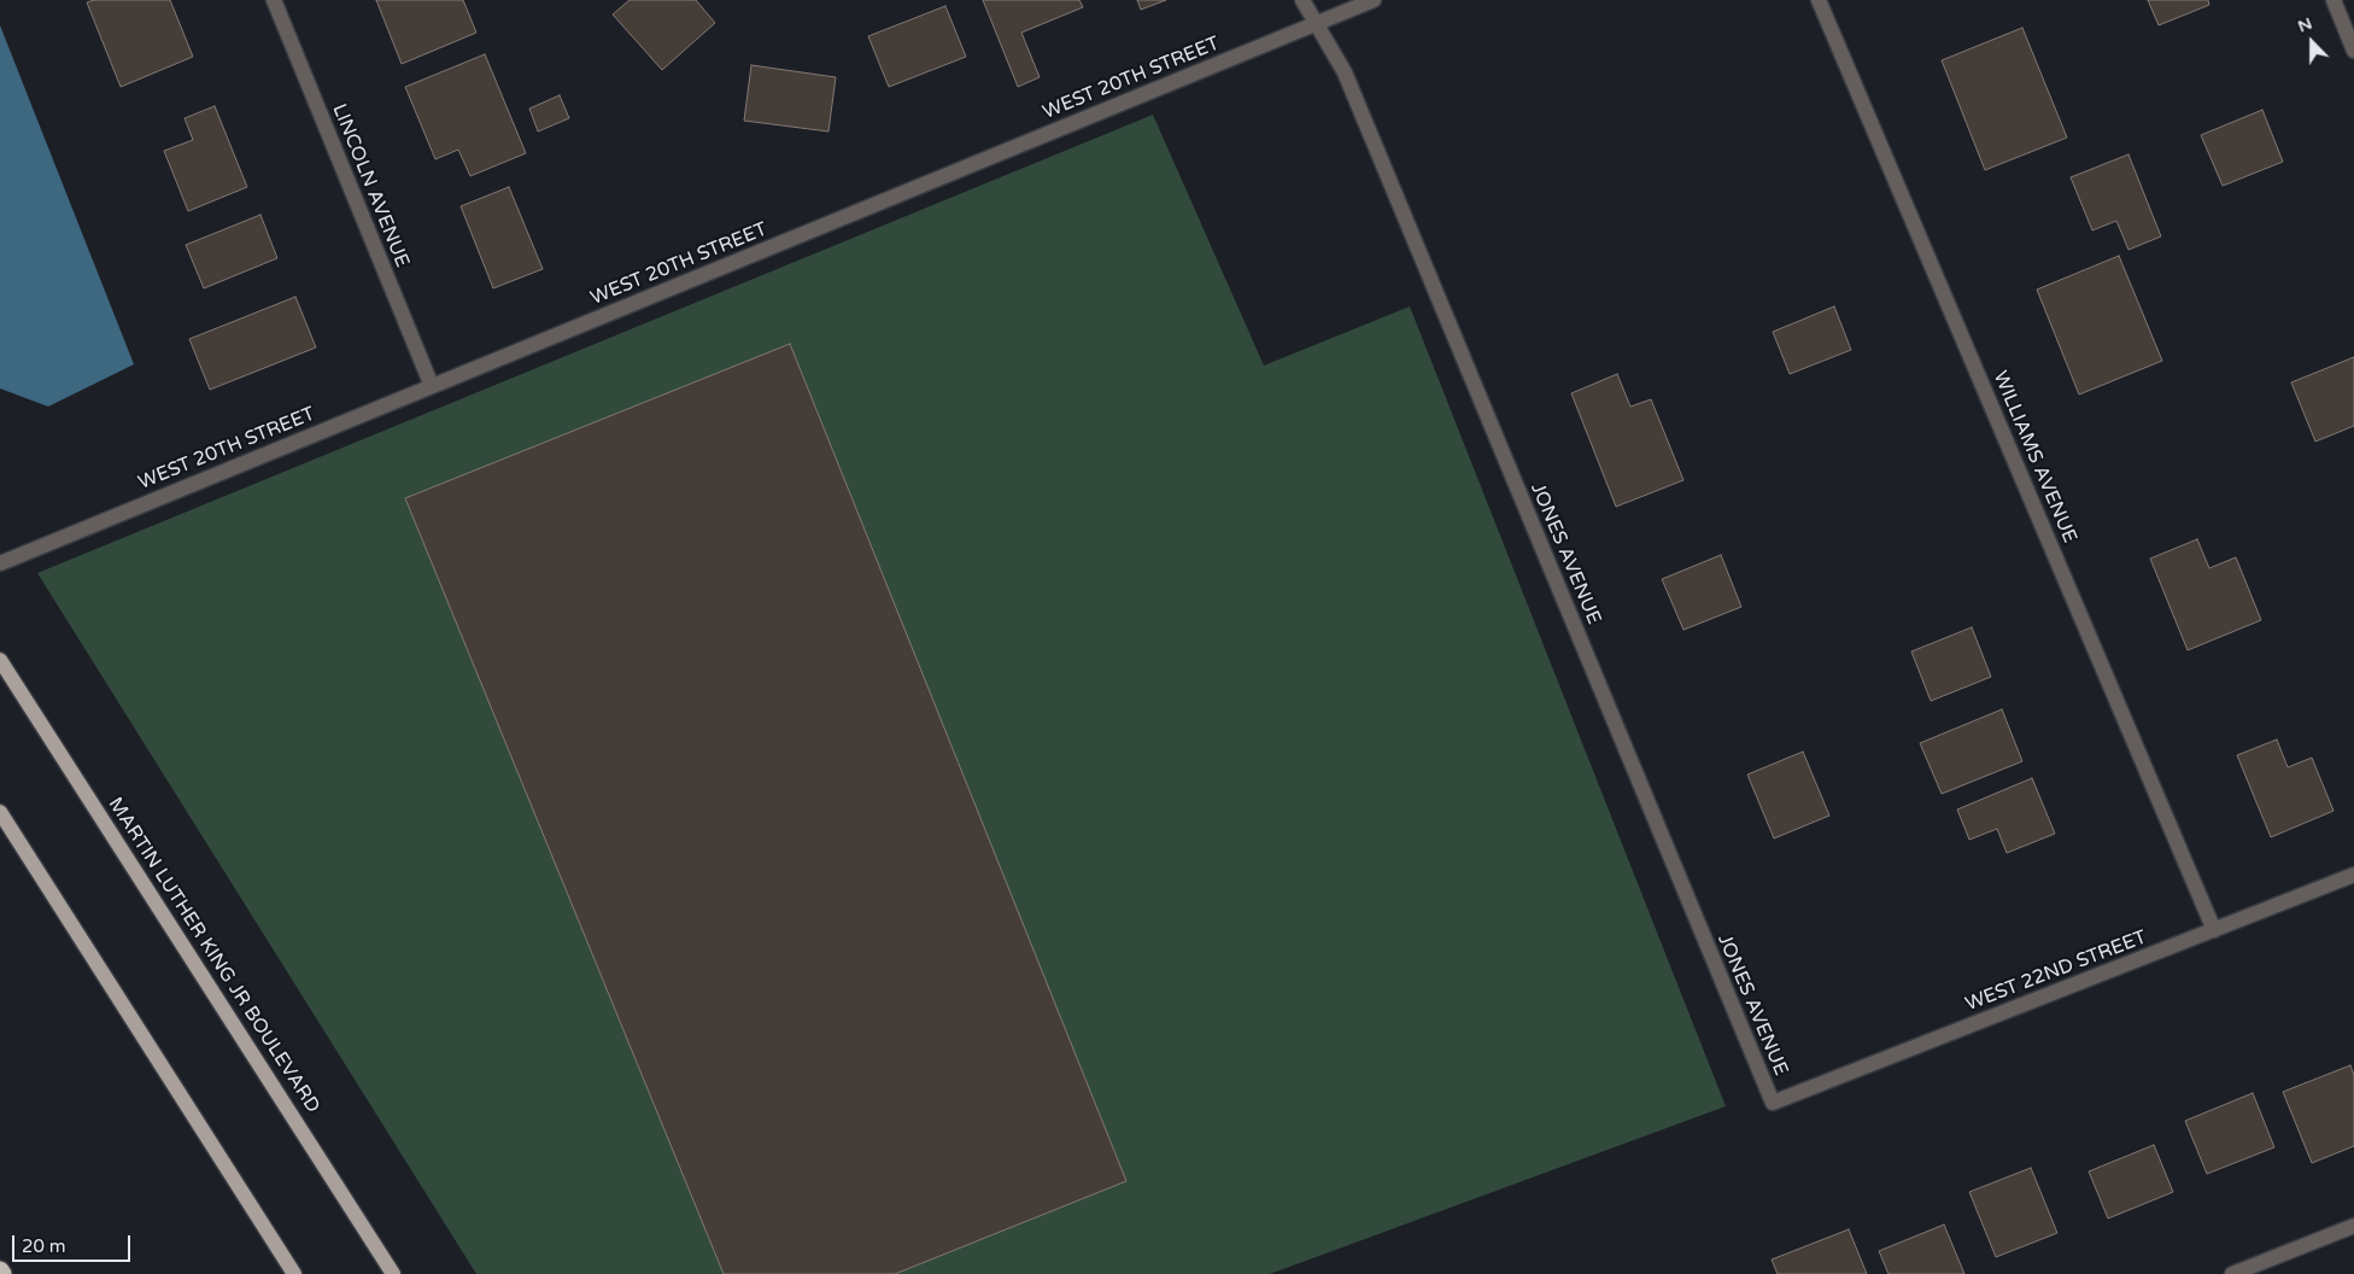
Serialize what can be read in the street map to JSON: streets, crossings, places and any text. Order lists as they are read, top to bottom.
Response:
{
  "streets": {
    "main road": ["MARTIN LUTHER KING JR BOULEVARD"],
    "street": [
      "WEST 20TH STREET",
      "LINCOLN AVENUE",
      "WILLIAMS AVENUE",
      "JONES AVENUE",
      "WEST 22ND STREET"
    ]
  },
  "crossings": [
    ["WEST 20TH STREET", "LINCOLN AVENUE"],
    ["WEST 20TH STREET", "JONES AVENUE"],
    ["WILLIAMS AVENUE", "WEST 22ND STREET"],
    ["JONES AVENUE", "WEST 22ND STREET"]
  ],
  "scale_bar": "20 m",
  "north": "top"
}
